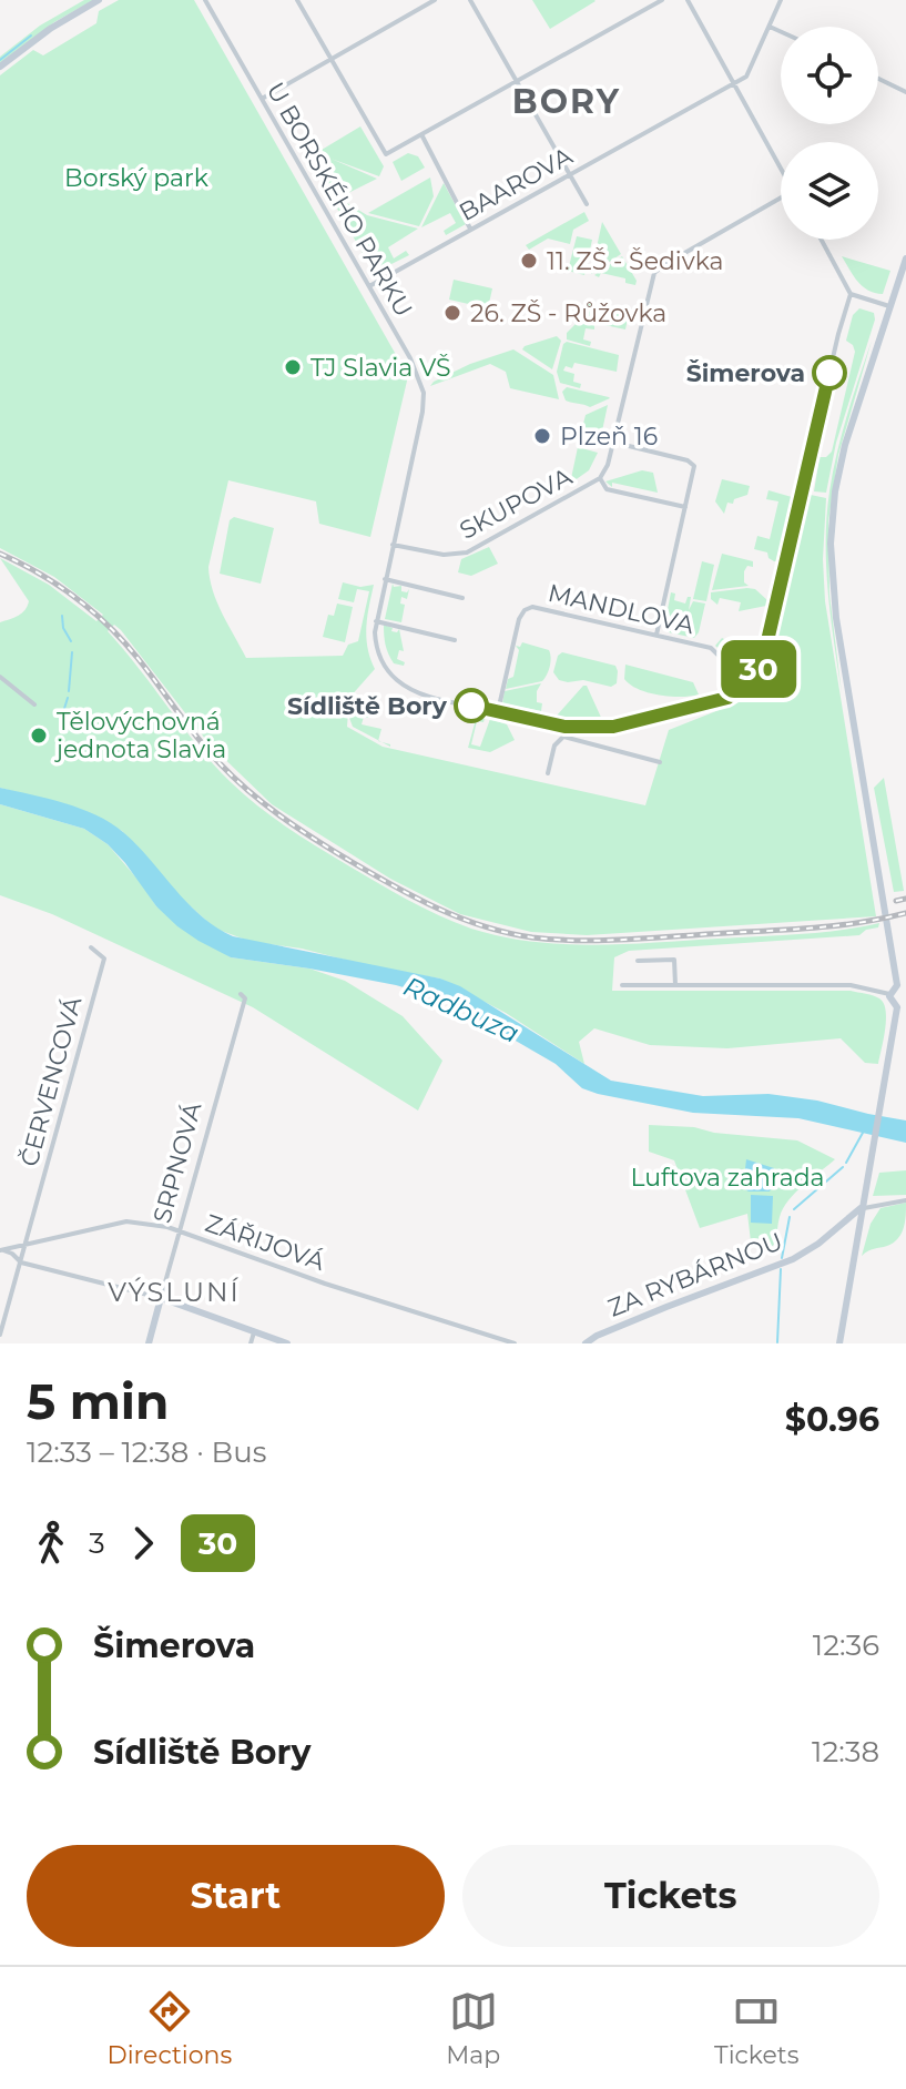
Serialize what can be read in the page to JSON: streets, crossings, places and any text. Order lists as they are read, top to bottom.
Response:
{
  "streets": {
    "street": [
      "BAAROVA",
      "U BORSKÉHO PARKU",
      "SKUPOVA",
      "MANDLOVA",
      "ČERVENCOVÁ",
      "SRPNOVÁ",
      "ZÁŘIJOVÁ",
      "ZA RYBÁRNOU"
    ]
  },
  "crossings": [
    ["BAAROVA", "U BORSKÉHO PARKU"],
    ["U BORSKÉHO PARKU", "SKUPOVA"],
    ["U BORSKÉHO PARKU", "MANDLOVA"],
    ["ČERVENCOVÁ", "ZÁŘIJOVÁ"],
    ["SRPNOVÁ", "ZÁŘIJOVÁ"]
  ],
  "districts": ["BORY", "VÝSLUNÍ"],
  "water": ["Radbuza"],
  "parks": ["Borský park", "Luftova zahrada"],
  "places": [
    "11. ZŠ - Šedivka",
    "26. ZŠ - Růžovka",
    "TJ Slavia VŠ",
    "Šimerova",
    "Plzeň 16",
    "Sídliště Bory",
    "Tělovýchovná jednota Slavia"
  ],
  "lines": ["bus line 30"],
  "page": {
    "on_map": "30",
    "heading": ["5 min", "12:33 – 12:38 · Bus", "$0.96"],
    "legs": ["3", "30"],
    "list": [
      {
        "name": "Šimerova",
        "value": "12:36"
      },
      {
        "name": "Sídliště Bory",
        "value": "12:38"
      }
    ],
    "buttons": ["Start", "Tickets"],
    "tabs": ["Directions", "Map", "Tickets"]
  }
}
